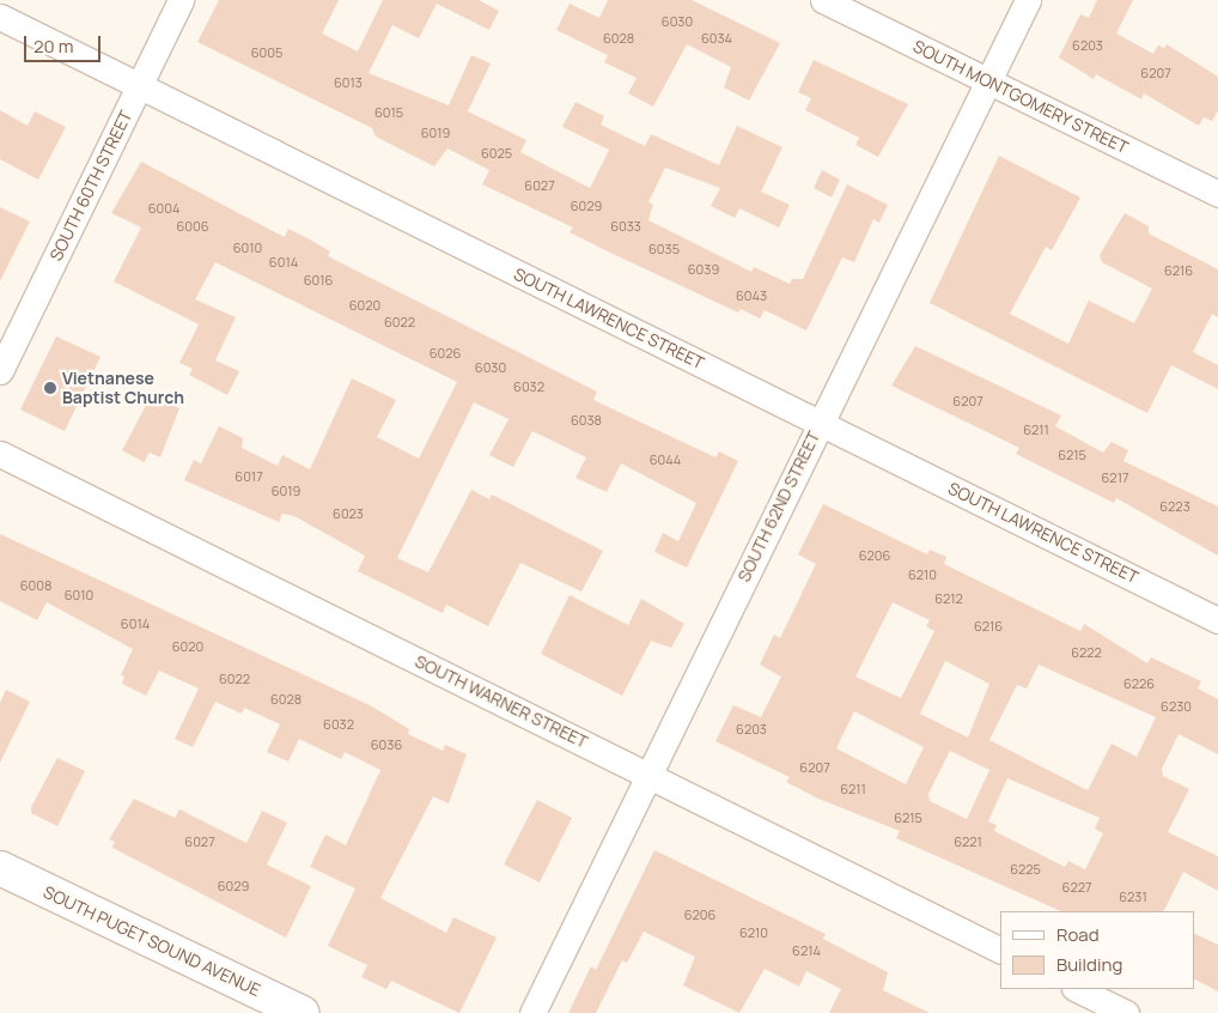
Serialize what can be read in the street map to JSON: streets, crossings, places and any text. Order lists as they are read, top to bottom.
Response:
{
  "streets": {
    "street": [
      "SOUTH MONTGOMERY STREET",
      "SOUTH 60TH STREET",
      "SOUTH LAWRENCE STREET",
      "SOUTH 62ND STREET",
      "SOUTH WARNER STREET",
      "SOUTH PUGET SOUND AVENUE"
    ]
  },
  "crossings": [
    ["SOUTH MONTGOMERY STREET", "SOUTH 62ND STREET"],
    ["SOUTH 60TH STREET", "SOUTH LAWRENCE STREET"],
    ["SOUTH LAWRENCE STREET", "SOUTH 62ND STREET"],
    ["SOUTH 62ND STREET", "SOUTH WARNER STREET"]
  ],
  "places": ["Vietnanese Baptist Church"],
  "house_numbers": [
    "6030",
    "6028",
    "6034",
    "6203",
    "6005",
    "6207",
    "6013",
    "6015",
    "6019",
    "6025",
    "6027",
    "6029",
    "6004",
    "6006",
    "6033",
    "6010",
    "6035",
    "6014",
    "6039",
    "6216",
    "6016",
    "6043",
    "6020",
    "6022",
    "6026",
    "6030",
    "6032",
    "6207",
    "6038",
    "6211",
    "6215",
    "6044",
    "6017",
    "6217",
    "6019",
    "6223",
    "6023",
    "6206",
    "6210",
    "6008",
    "6010",
    "6212",
    "6014",
    "6216",
    "6020",
    "6222",
    "6022",
    "6226",
    "6028",
    "6230",
    "6032",
    "6203",
    "6036",
    "6207",
    "6211",
    "6215",
    "6027",
    "6221",
    "6225",
    "6029",
    "6227",
    "6231",
    "6206",
    "6210",
    "6214"
  ],
  "legend": ["Road", "Building"],
  "scale_bar": "20 m"
}
